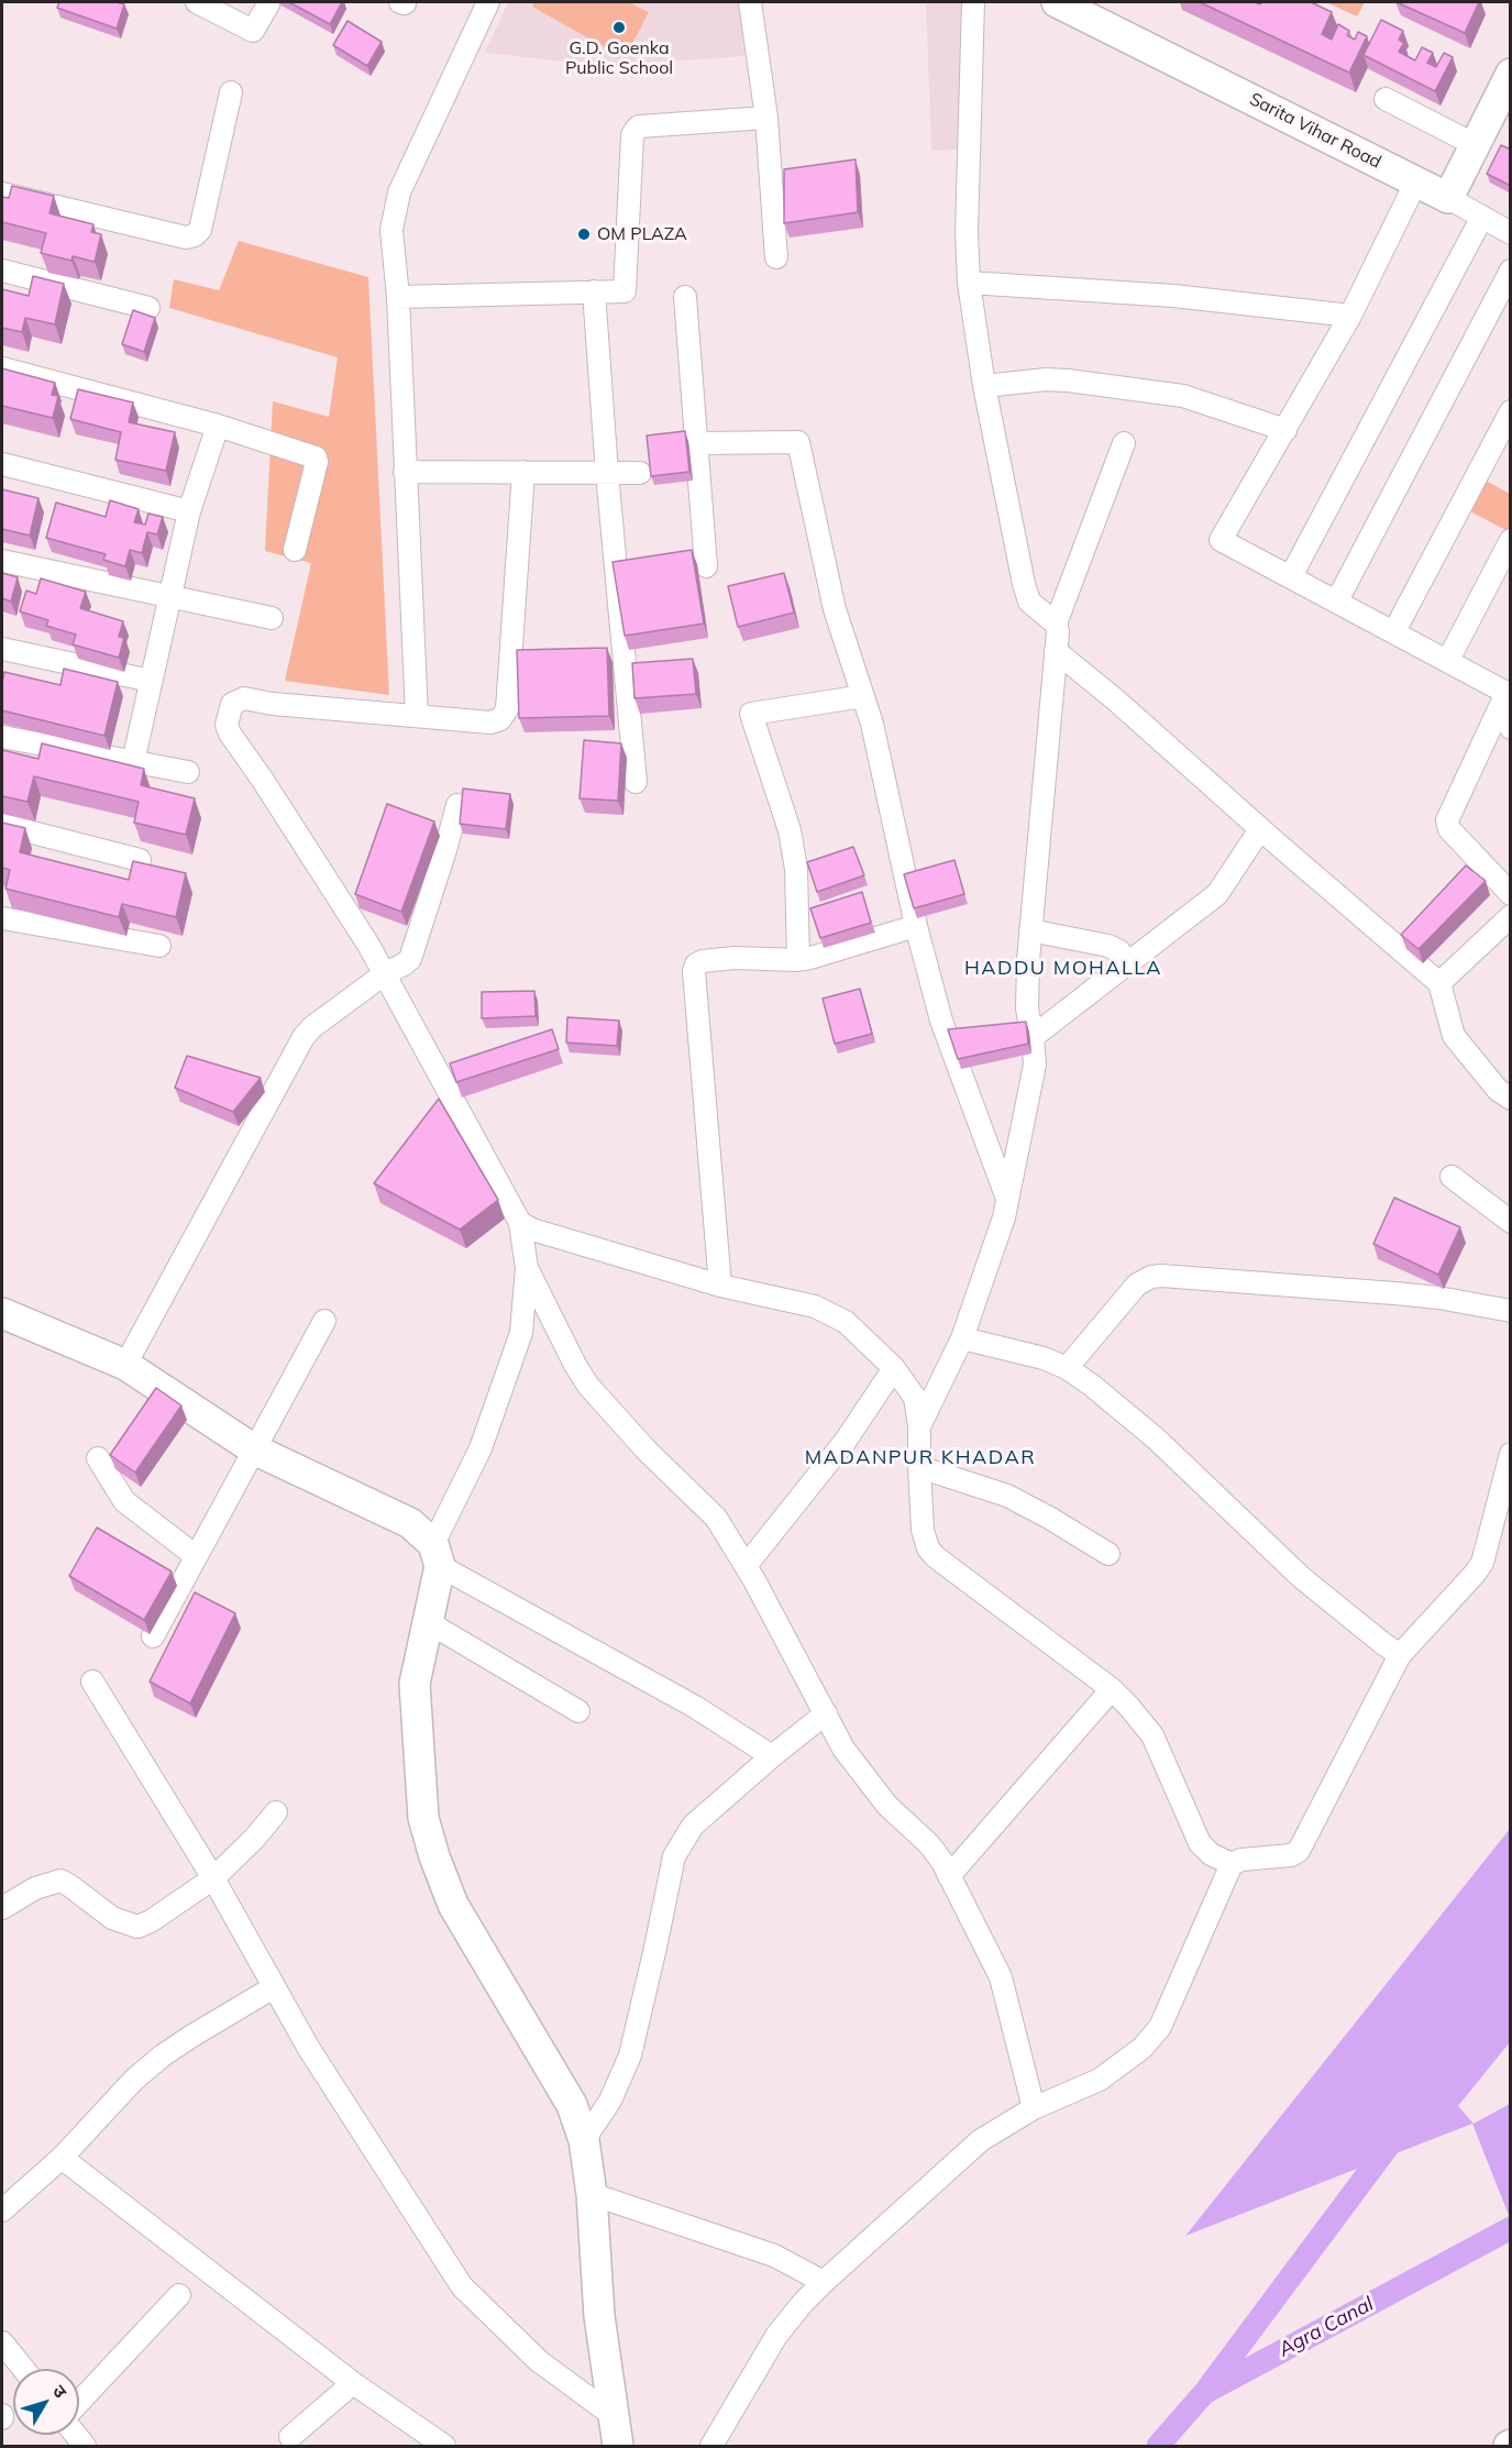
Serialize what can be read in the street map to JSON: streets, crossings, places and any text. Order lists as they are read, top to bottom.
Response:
{
  "streets": {
    "street": ["Sarita Vihar Road"]
  },
  "districts": ["HADDU MOHALLA", "MADANPUR KHADAR"],
  "water": ["Agra Canal"],
  "places": ["G.D. Goenka Public School", "OM PLAZA"],
  "north": "top right"
}
